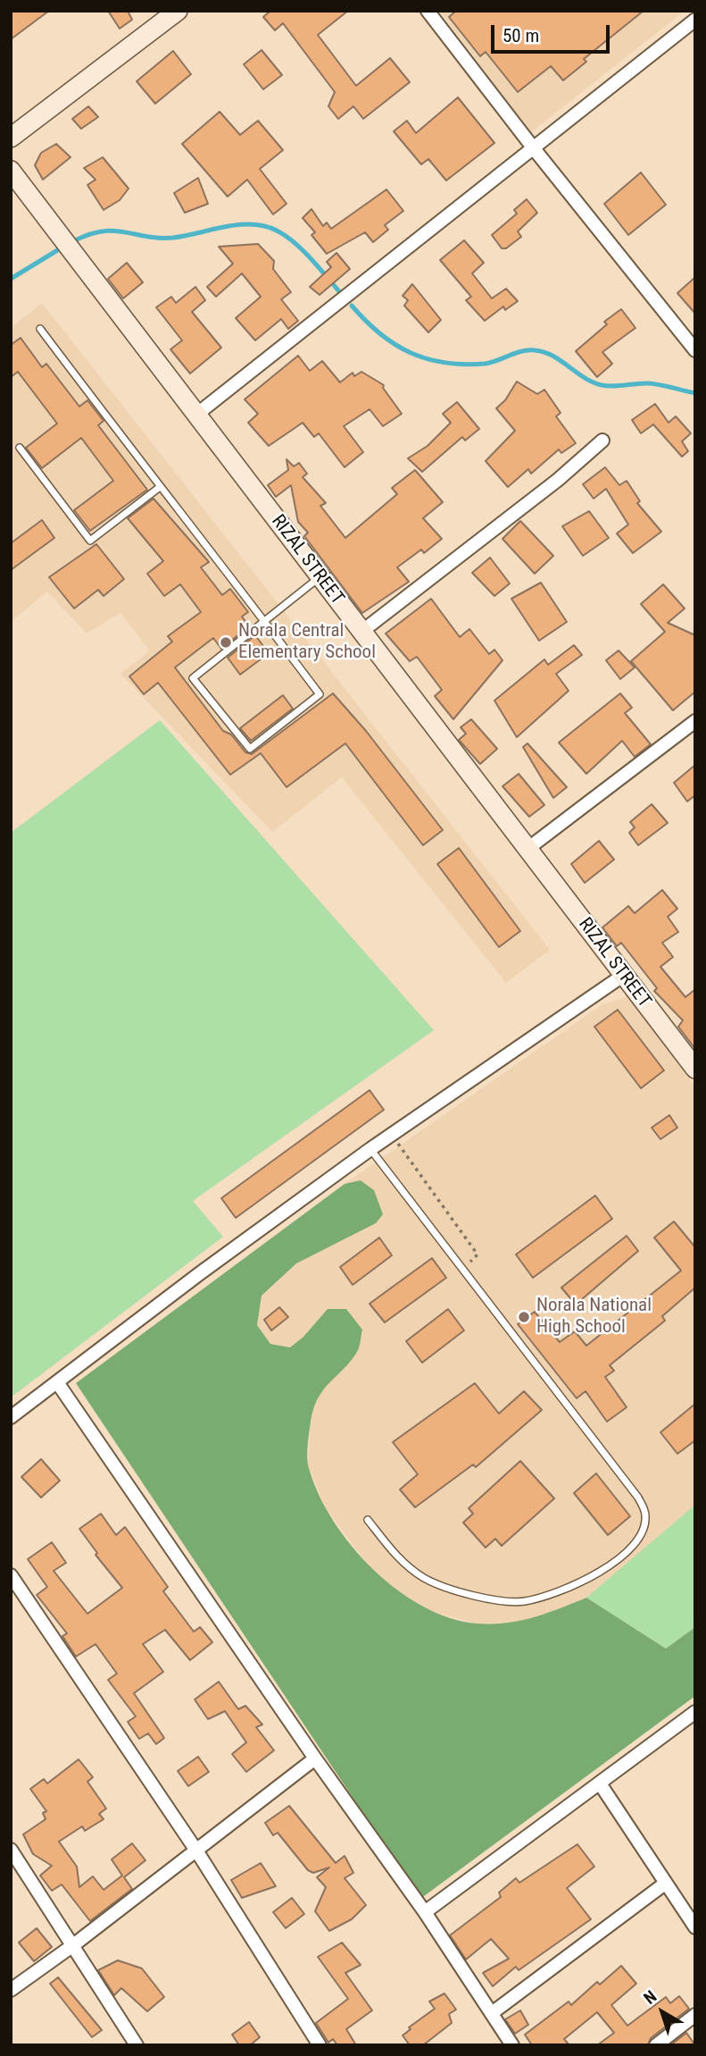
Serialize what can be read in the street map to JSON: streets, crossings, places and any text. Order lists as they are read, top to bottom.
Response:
{
  "streets": {
    "main road": ["RIZAL STREET"]
  },
  "places": ["Norala Central Elementary School", "Norala National High School"],
  "scale_bar": "50 m",
  "north": "top left"
}
